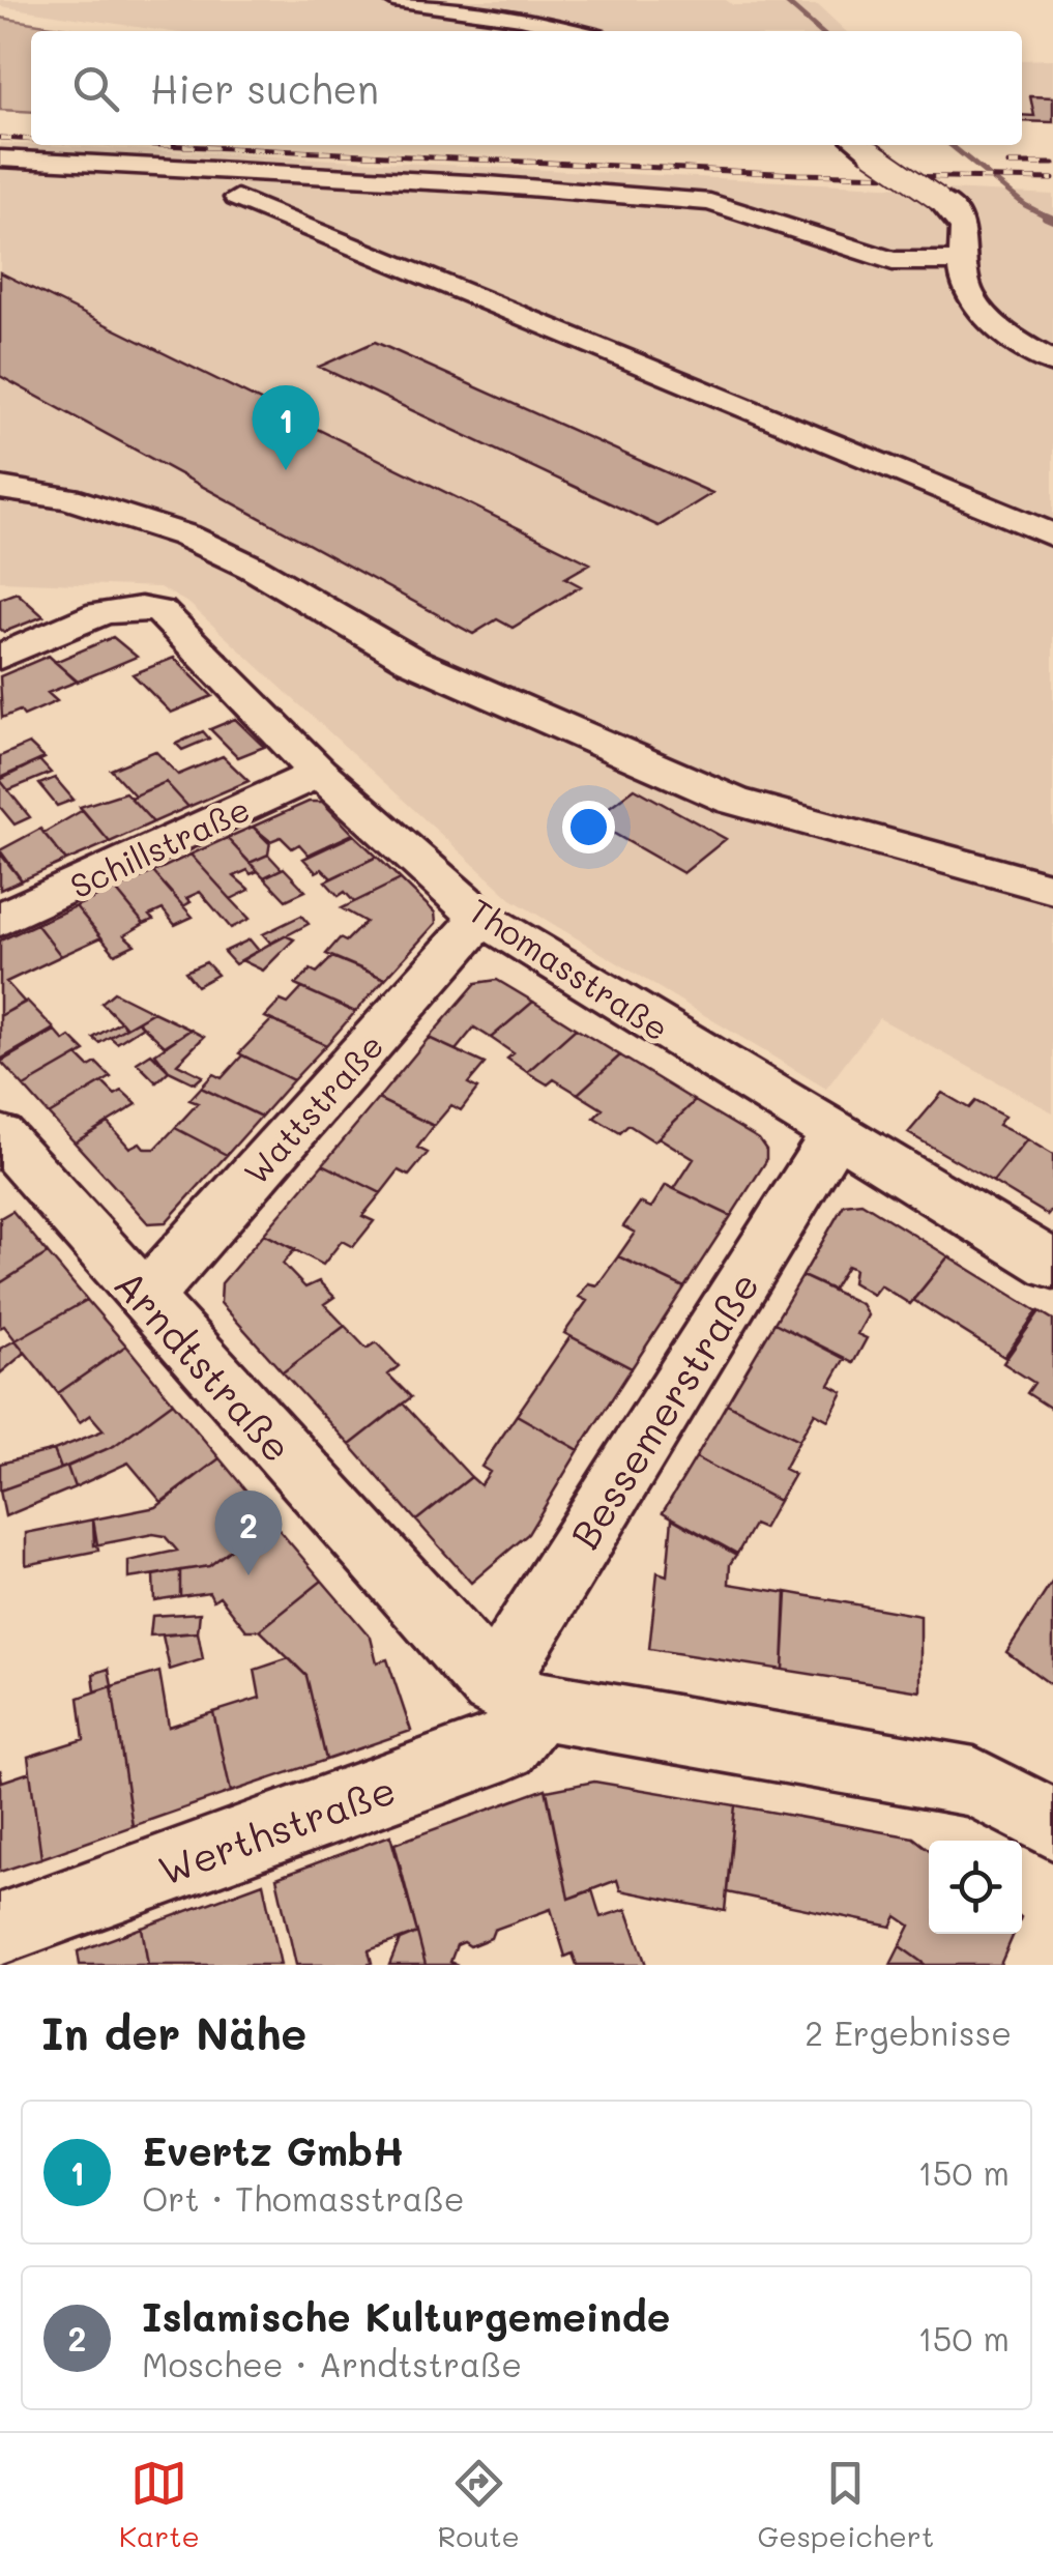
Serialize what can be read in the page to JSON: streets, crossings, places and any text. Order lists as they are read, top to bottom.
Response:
{
  "streets": {
    "street": [
      "Schillstraße",
      "Thomasstraße",
      "Wattstraße",
      "Arndtstraße",
      "Bessemerstraße",
      "Werthstraße"
    ]
  },
  "crossings": [
    ["Schillstraße", "Thomasstraße"],
    ["Thomasstraße", "Wattstraße"],
    ["Thomasstraße", "Bessemerstraße"],
    ["Wattstraße", "Arndtstraße"],
    ["Arndtstraße", "Bessemerstraße"],
    ["Arndtstraße", "Werthstraße"],
    ["Bessemerstraße", "Werthstraße"]
  ],
  "page": {
    "search": "Hier suchen",
    "pins": ["1", "2"],
    "heading": ["In der Nähe", "2 Ergebnisse"],
    "list": [
      {
        "mark": "1",
        "name": "Evertz GmbH",
        "note": "Ort · Thomasstraße",
        "value": "150 m"
      },
      {
        "mark": "2",
        "name": "Islamische Kulturgemeinde",
        "note": "Moschee · Arndtstraße",
        "value": "150 m"
      }
    ],
    "nav": ["Karte", "Route", "Gespeichert"]
  }
}
